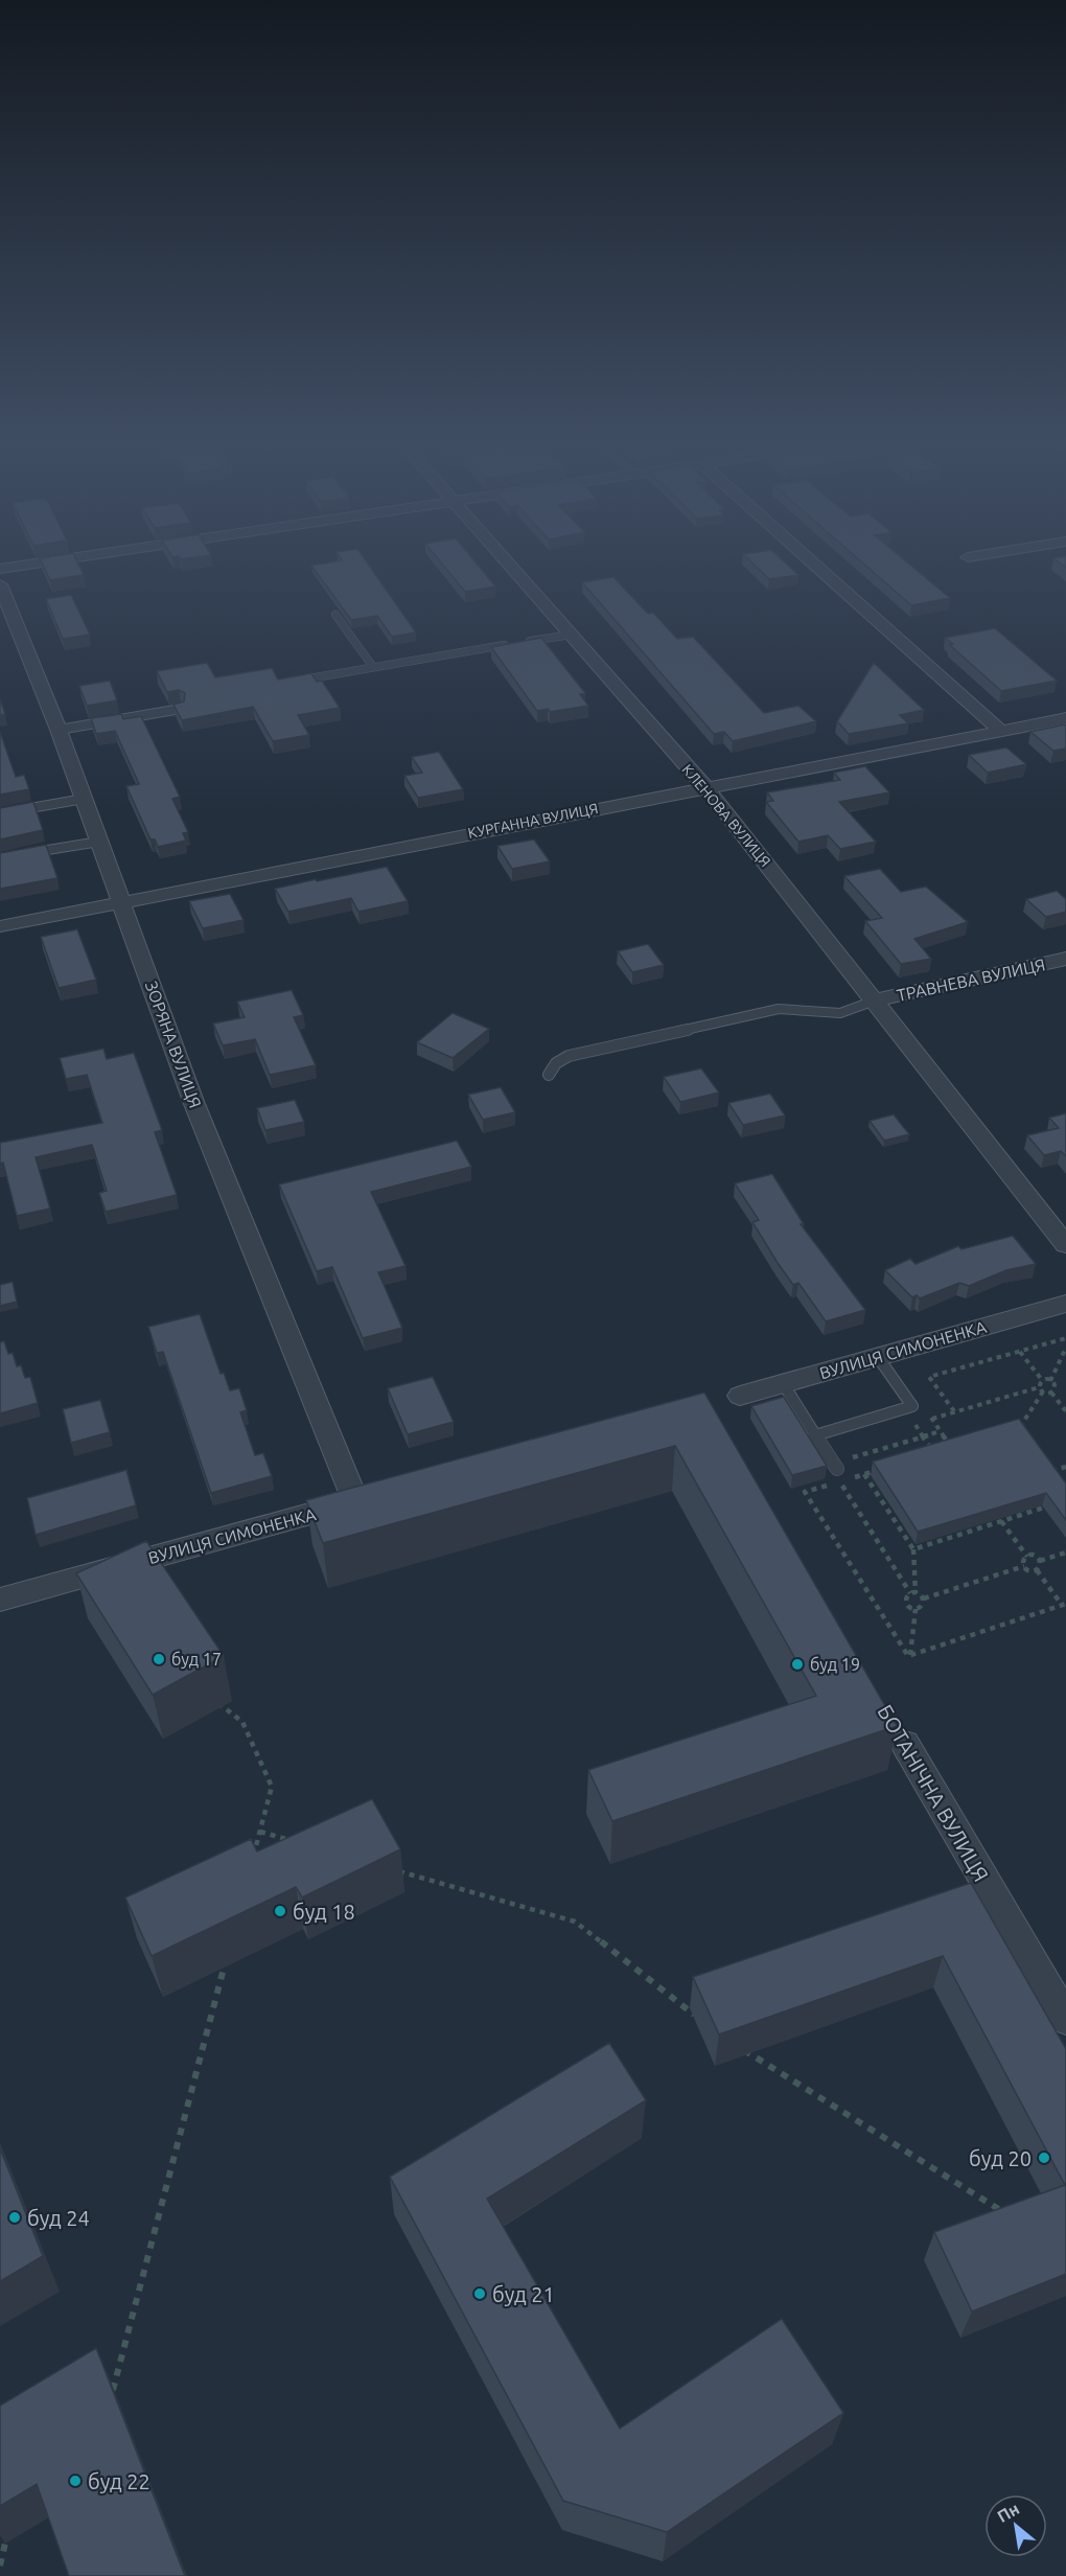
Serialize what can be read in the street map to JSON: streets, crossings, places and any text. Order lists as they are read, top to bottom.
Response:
{
  "streets": {
    "street": [
      "КЛЕНОВА ВУЛИЦЯ",
      "КУРГАННА ВУЛИЦЯ",
      "ТРАВНЕВА ВУЛИЦЯ",
      "ЗОРЯНА ВУЛИЦЯ",
      "ВУЛИЦЯ СИМОНЕНКА",
      "БОТАНІЧНА ВУЛИЦЯ"
    ]
  },
  "crossings": [
    ["КЛЕНОВА ВУЛИЦЯ", "КУРГАННА ВУЛИЦЯ"],
    ["КЛЕНОВА ВУЛИЦЯ", "ТРАВНЕВА ВУЛИЦЯ"],
    ["КУРГАННА ВУЛИЦЯ", "ЗОРЯНА ВУЛИЦЯ"],
    ["ЗОРЯНА ВУЛИЦЯ", "ВУЛИЦЯ СИМОНЕНКА"]
  ],
  "places": [
    "буд 17",
    "буд 19",
    "буд 18",
    "буд 20",
    "буд 24",
    "буд 21",
    "буд 22"
  ],
  "north": "top left"
}
